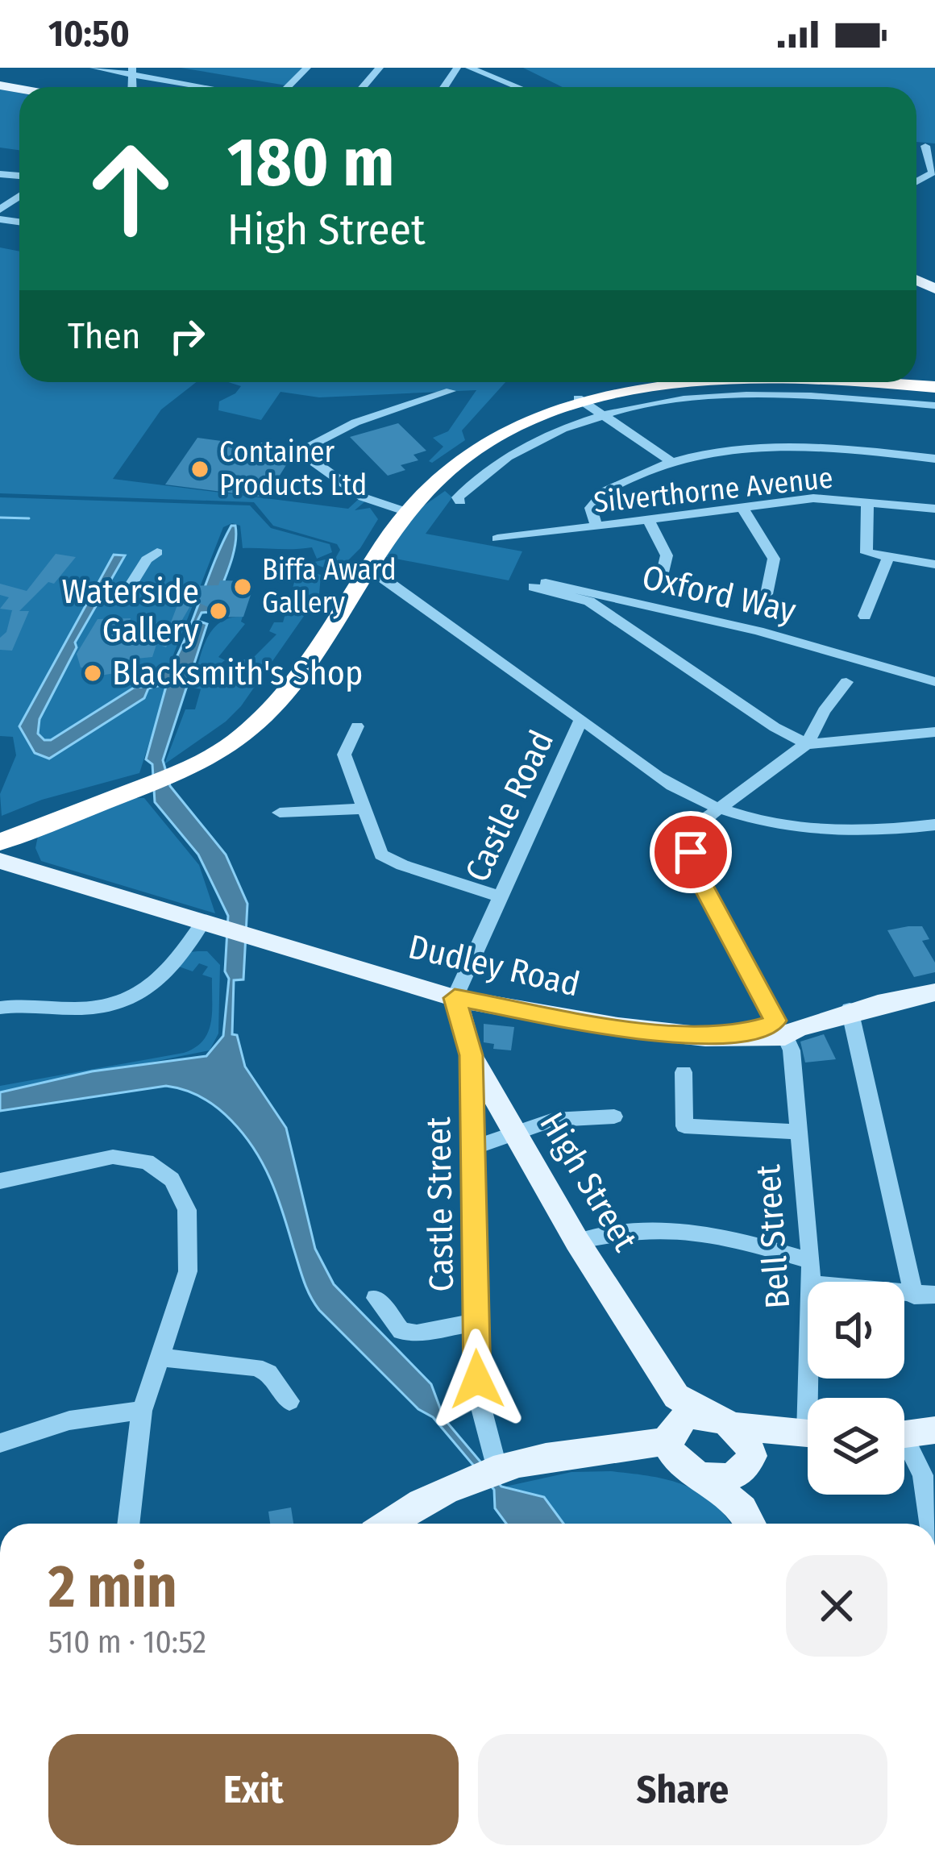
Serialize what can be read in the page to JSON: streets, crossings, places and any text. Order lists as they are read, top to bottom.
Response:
{
  "streets": {
    "main road": ["Dudley Road", "High Street"],
    "street": [
      "Silverthorne Avenue",
      "Oxford Way",
      "Castle Road",
      "Castle Street",
      "Bell Street"
    ]
  },
  "crossings": [
    ["Castle Road", "Dudley Road"],
    ["Castle Road", "High Street"],
    ["Dudley Road", "High Street"],
    ["Dudley Road", "Bell Street"],
    ["High Street", "Castle Street"]
  ],
  "places": [
    "Container Products Ltd",
    "Biffa Award Gallery",
    "Waterside Gallery",
    "Blacksmith's Shop"
  ],
  "page": {
    "status": "10:50",
    "turn": ["180 m", "High Street"],
    "then": "Then",
    "heading": ["2 min", "510 m · 10:52"],
    "buttons": ["Exit", "Share"]
  }
}
